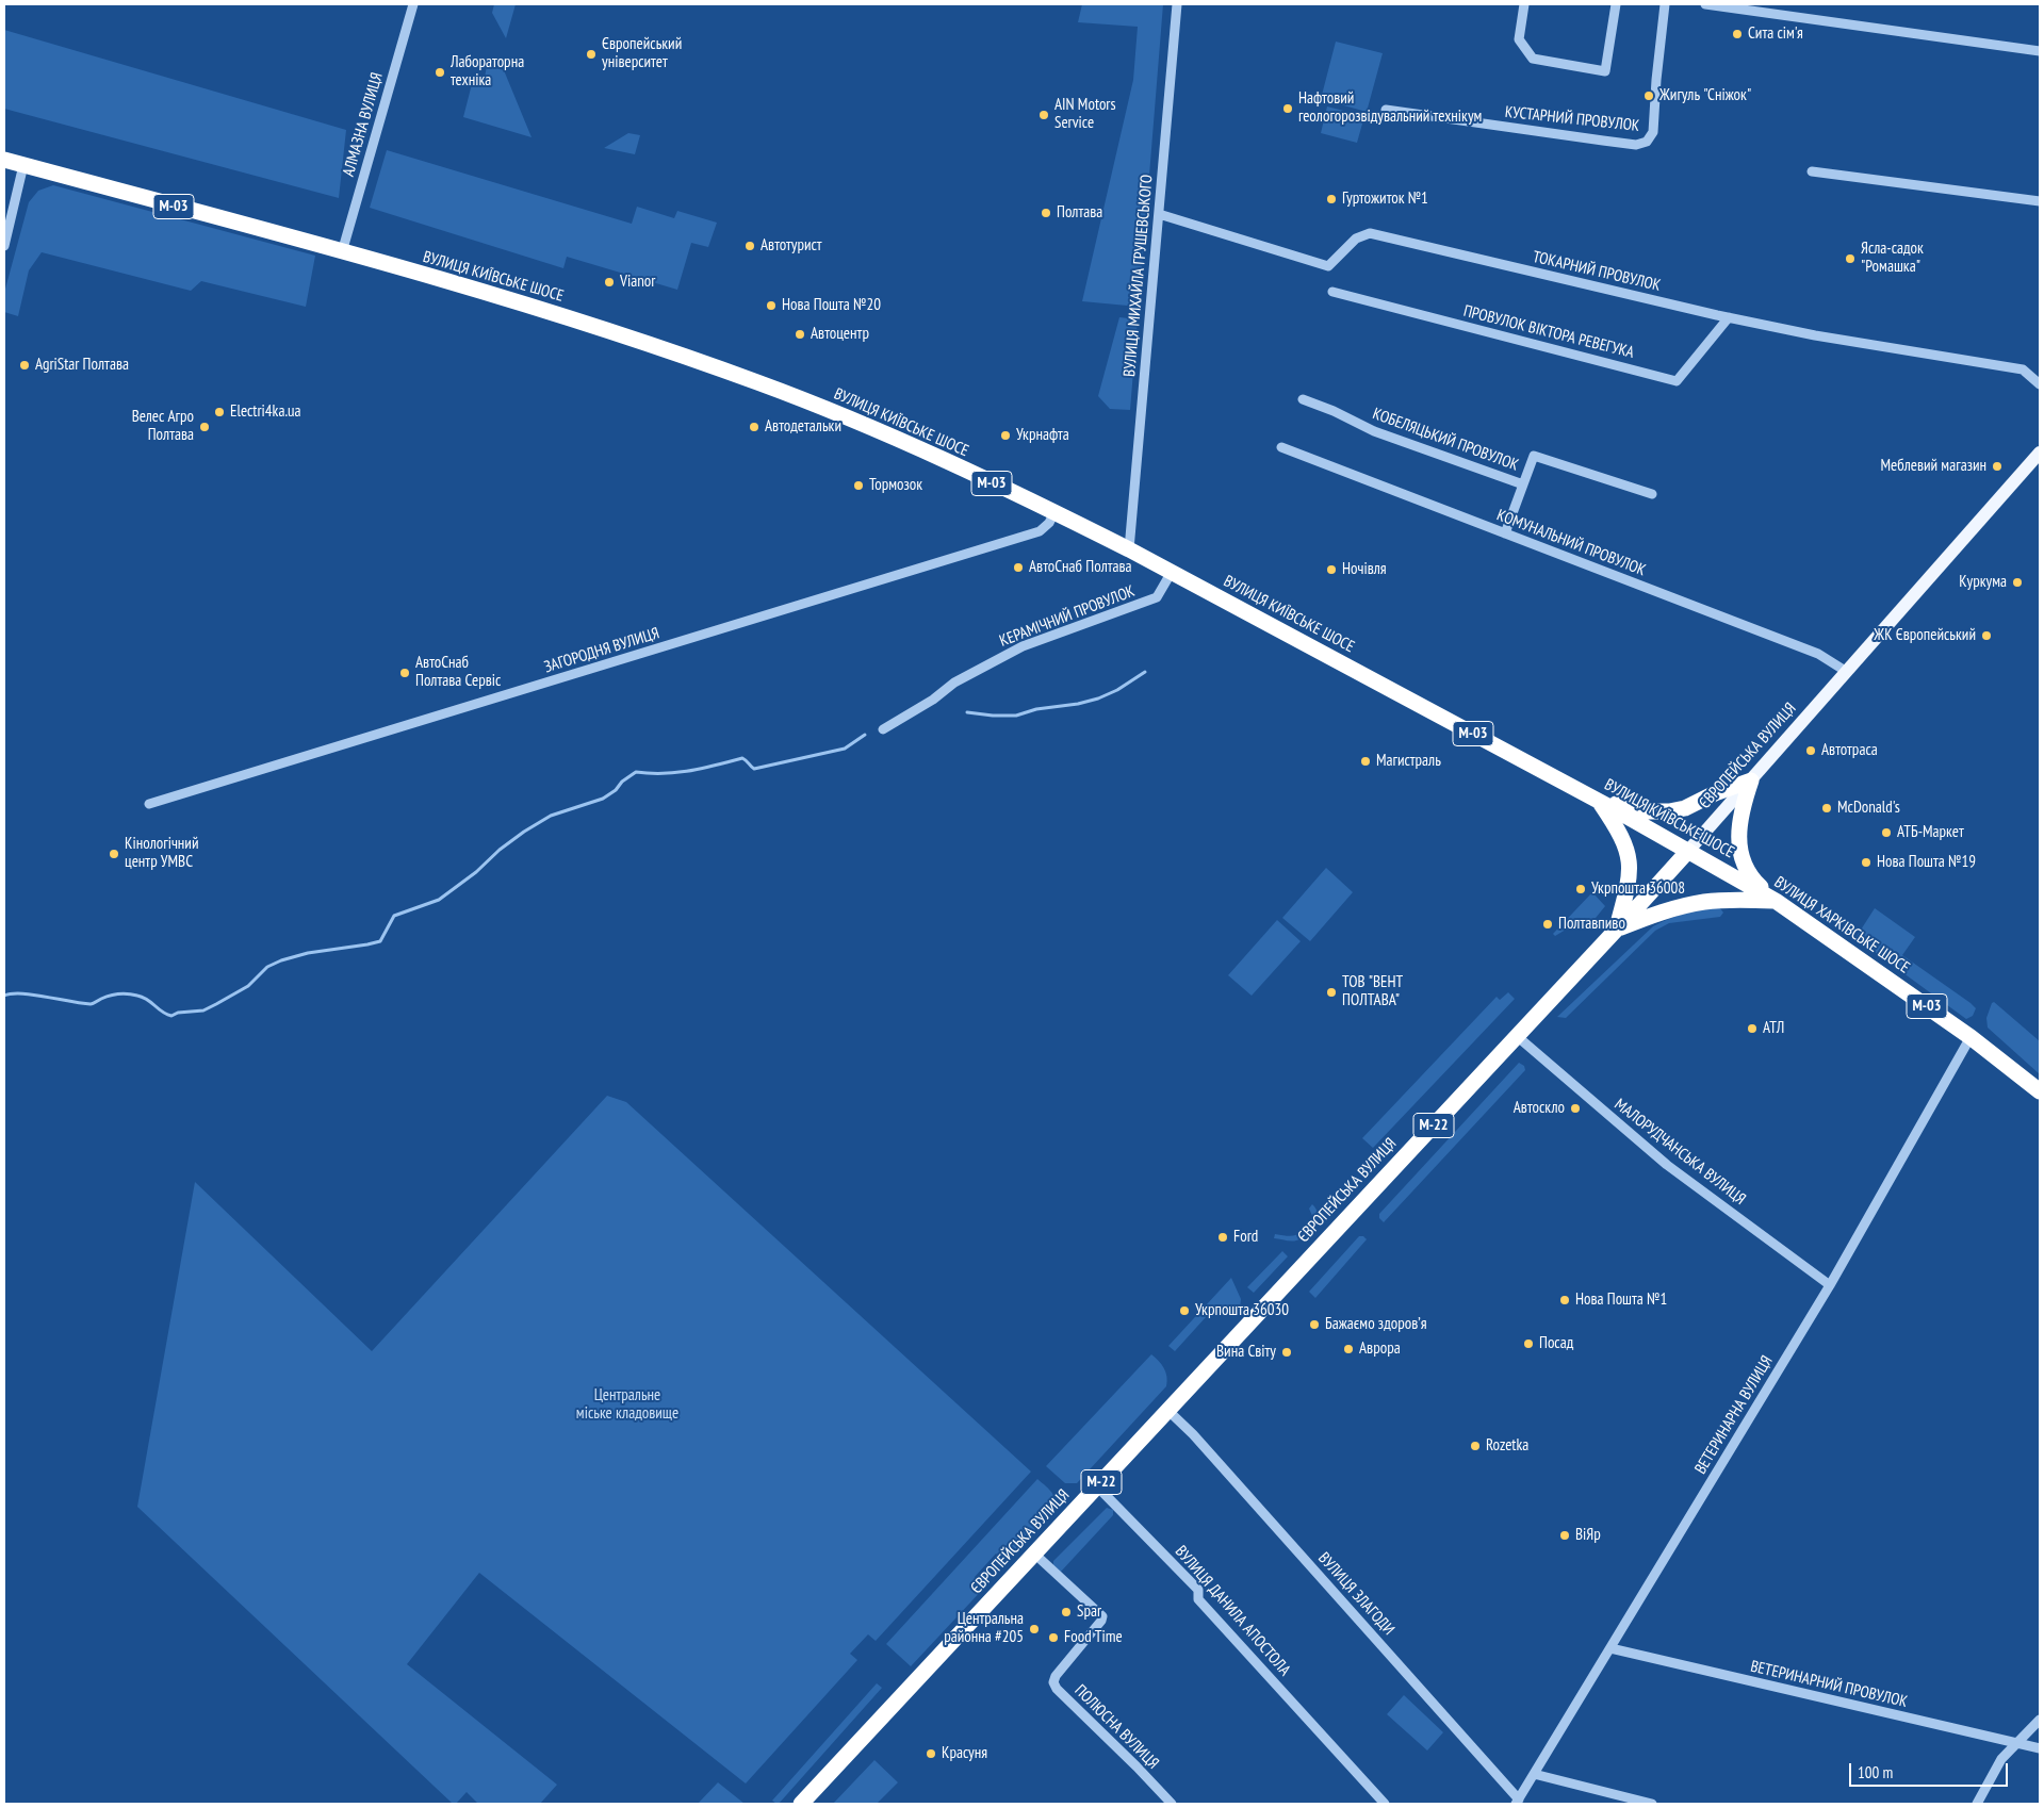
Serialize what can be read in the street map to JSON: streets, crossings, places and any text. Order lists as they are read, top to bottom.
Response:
{
  "streets": {
    "highway": [
      "М-03",
      "ВУЛИЦЯ КИЇВСЬКЕ ШОСЕ",
      "ЄВРОПЕЙСЬКА ВУЛИЦЯ",
      "ВУЛИЦЯ ХАРКІВСЬКЕ ШОСЕ",
      "М-22"
    ],
    "street": [
      "КУСТАРНИЙ ПРОВУЛОК",
      "АЛМАЗНА ВУЛИЦЯ",
      "ТОКАРНИЙ ПРОВУЛОК",
      "ВУЛИЦЯ МИХАЙЛА ГРУШЕВСЬКОГО",
      "ПРОВУЛОК ВІКТОРА РЕВЕГУКА",
      "КОБЕЛЯЦЬКИЙ ПРОВУЛОК",
      "КОМУНАЛЬНИЙ ПРОВУЛОК",
      "КЕРАМІЧНИЙ ПРОВУЛОК",
      "ЗАГОРОДНЯ ВУЛИЦЯ",
      "МАЛОРУДЧАНСЬКА ВУЛИЦЯ",
      "ВЕТЕРИНАРНА ВУЛИЦЯ",
      "ВУЛИЦЯ ЗЛАГОДИ",
      "ВУЛИЦЯ ДАНИЛА АПОСТОЛА",
      "ВЕТЕРИНАРНИЙ ПРОВУЛОК",
      "ПОЛЮСНА ВУЛИЦЯ"
    ]
  },
  "crossings": [
    ["АЛМАЗНА ВУЛИЦЯ", "ВУЛИЦЯ КИЇВСЬКЕ ШОСЕ"],
    ["ТОКАРНИЙ ПРОВУЛОК", "ВУЛИЦЯ МИХАЙЛА ГРУШЕВСЬКОГО"],
    ["ТОКАРНИЙ ПРОВУЛОК", "ПРОВУЛОК ВІКТОРА РЕВЕГУКА"],
    ["ВУЛИЦЯ МИХАЙЛА ГРУШЕВСЬКОГО", "ВУЛИЦЯ КИЇВСЬКЕ ШОСЕ"],
    ["ВУЛИЦЯ КИЇВСЬКЕ ШОСЕ", "КЕРАМІЧНИЙ ПРОВУЛОК"],
    ["ВУЛИЦЯ КИЇВСЬКЕ ШОСЕ", "ЗАГОРОДНЯ ВУЛИЦЯ"],
    ["ВУЛИЦЯ КИЇВСЬКЕ ШОСЕ", "ЄВРОПЕЙСЬКА ВУЛИЦЯ"],
    ["ВУЛИЦЯ КИЇВСЬКЕ ШОСЕ", "ВУЛИЦЯ ХАРКІВСЬКЕ ШОСЕ"],
    ["КОМУНАЛЬНИЙ ПРОВУЛОК", "ЄВРОПЕЙСЬКА ВУЛИЦЯ"],
    ["ЄВРОПЕЙСЬКА ВУЛИЦЯ", "МАЛОРУДЧАНСЬКА ВУЛИЦЯ"],
    ["ЄВРОПЕЙСЬКА ВУЛИЦЯ", "ВУЛИЦЯ ЗЛАГОДИ"],
    ["ЄВРОПЕЙСЬКА ВУЛИЦЯ", "ВУЛИЦЯ ДАНИЛА АПОСТОЛА"],
    ["ЄВРОПЕЙСЬКА ВУЛИЦЯ", "ПОЛЮСНА ВУЛИЦЯ"],
    ["ВУЛИЦЯ ХАРКІВСЬКЕ ШОСЕ", "ВЕТЕРИНАРНА ВУЛИЦЯ"],
    ["МАЛОРУДЧАНСЬКА ВУЛИЦЯ", "ВЕТЕРИНАРНА ВУЛИЦЯ"],
    ["ВЕТЕРИНАРНА ВУЛИЦЯ", "ВУЛИЦЯ ЗЛАГОДИ"],
    ["ВЕТЕРИНАРНА ВУЛИЦЯ", "ВЕТЕРИНАРНИЙ ПРОВУЛОК"]
  ],
  "parks": ["Центральне міське кладовище"],
  "places": [
    "Сита сім'я",
    "Європейський університет",
    "Лабораторна техніка",
    "Жигуль \"Сніжок\"",
    "Нафтовий геологорозвідувальний технікум",
    "AIN Motors Service",
    "Гуртожиток №1",
    "Полтава",
    "Автотурист",
    "Ясла-садок \"Ромашка\"",
    "Vianor",
    "Нова Пошта №20",
    "Автоцентр",
    "AgriStar Полтава",
    "Electri4ka.ua",
    "Велес Агро Полтава",
    "Автодетальки",
    "Укрнафта",
    "Меблевий магазин",
    "Тормозок",
    "АвтоСнаб Полтава",
    "Ночівля",
    "Куркума",
    "ЖК Європейський",
    "АвтоСнаб Полтава Сервіс",
    "Автотраса",
    "Магистраль",
    "McDonald's",
    "АТБ-Маркет",
    "Кінологічний центр УМВС",
    "Нова Пошта №19",
    "Укрпошта 36008",
    "Полтавпиво",
    "ТОВ \"ВЕНТ ПОЛТАВА\"",
    "АТЛ",
    "Автоскло",
    "Ford",
    "Нова Пошта №1",
    "Укрпошта 36030",
    "Бажаємо здоровʼя",
    "Посад",
    "Аврора",
    "Вина Світу",
    "Rozetka",
    "ВіЯр",
    "Spar",
    "Центральна районна #205",
    "Food Time",
    "Красуня"
  ],
  "scale_bar": "100 m"
}
